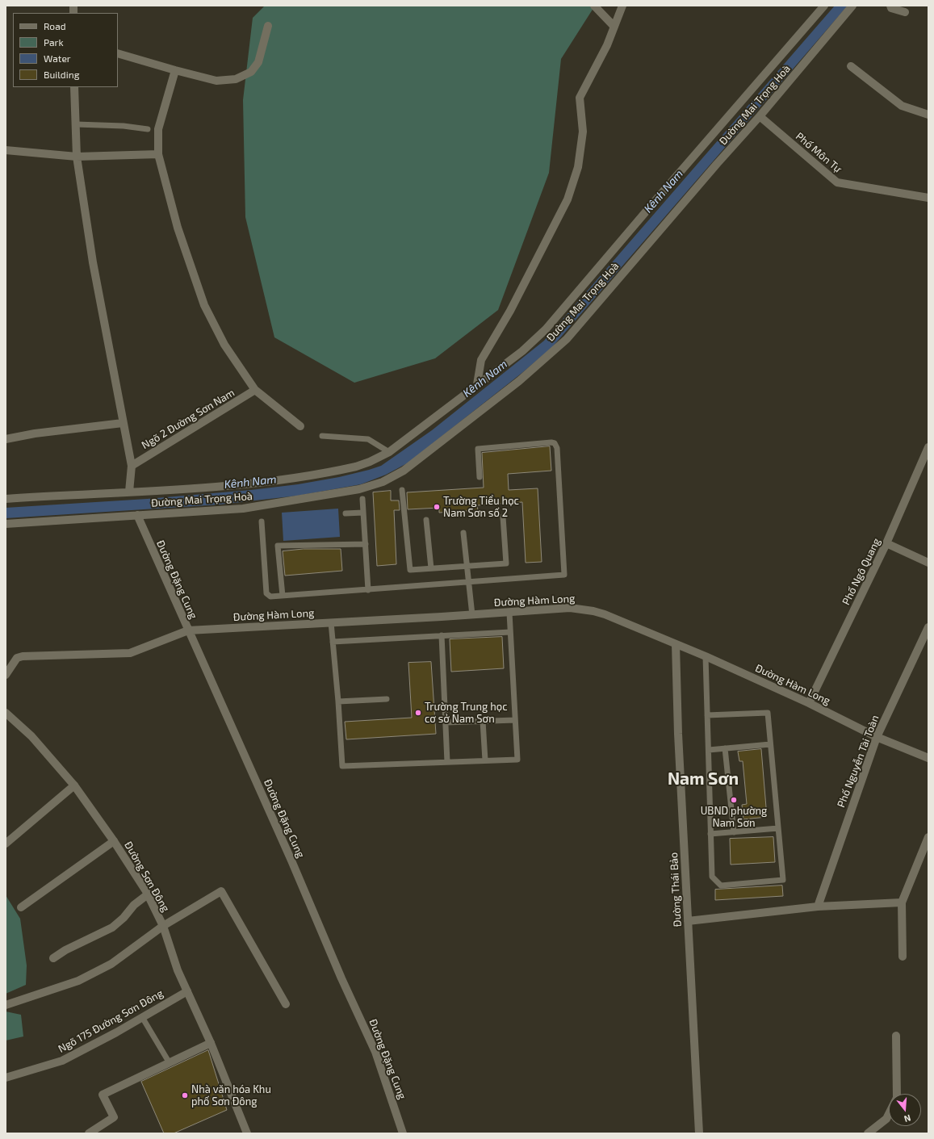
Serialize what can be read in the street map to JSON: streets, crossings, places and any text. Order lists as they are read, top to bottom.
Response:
{
  "streets": {
    "street": [
      "Đường Mai Trọng Hoà",
      "Phố Môn Tự",
      "Ngõ 2 Đường Sơn Nam",
      "Phố Ngô Quang",
      "Đường Đặng Cung",
      "Đường Hàm Long",
      "Phố Nguyễn Tài Toàn",
      "Đường Sơn Đông",
      "Đường Thái Bảo",
      "Ngõ 175 Đường Sơn Đông"
    ]
  },
  "crossings": [
    ["Đường Mai Trọng Hoà", "Phố Môn Tự"],
    ["Đường Mai Trọng Hoà", "Đường Đặng Cung"],
    ["Phố Ngô Quang", "Đường Hàm Long"],
    ["Đường Đặng Cung", "Đường Hàm Long"],
    ["Đường Hàm Long", "Phố Nguyễn Tài Toàn"],
    ["Đường Hàm Long", "Đường Thái Bảo"],
    ["Đường Sơn Đông", "Ngõ 175 Đường Sơn Đông"]
  ],
  "districts": ["Nam Sơn"],
  "water": ["Kênh Nam"],
  "places": [
    "Trường Tiểu học Nam Sơn số 2",
    "Trường Trung học cơ sở Nam Sơn",
    "UBND phường Nam Sơn",
    "Nhà văn hóa Khu phố Sơn Đông"
  ],
  "legend": [
    "Road",
    "Park",
    "Water",
    "Building"
  ],
  "north": "bottom"
}
